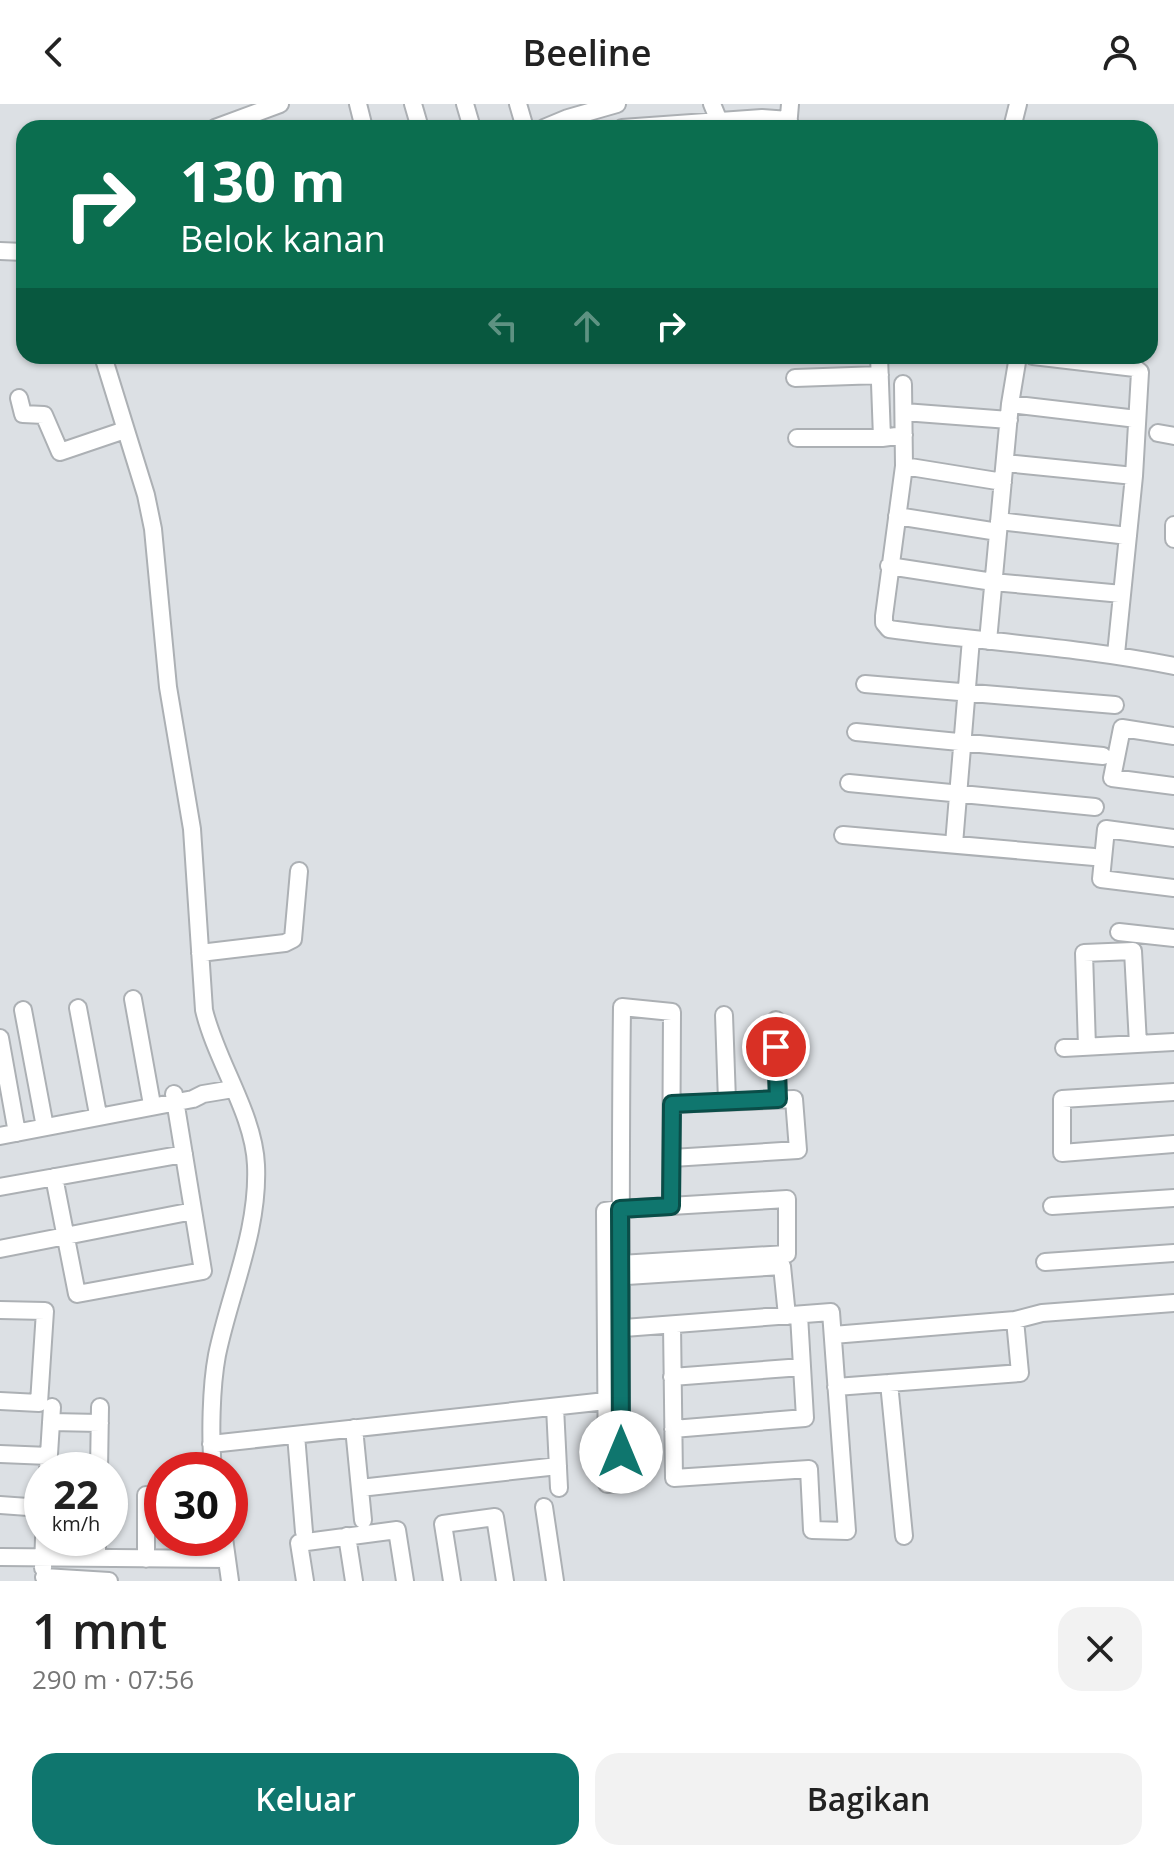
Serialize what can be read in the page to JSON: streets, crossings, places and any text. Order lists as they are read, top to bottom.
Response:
{
  "page": {
    "header": "Beeline",
    "turn": ["130 m", "Belok kanan"],
    "speed": "22 km/h",
    "limit": "30",
    "heading": ["1 mnt", "290 m · 07:56"],
    "buttons": ["Keluar", "Bagikan"]
  }
}
